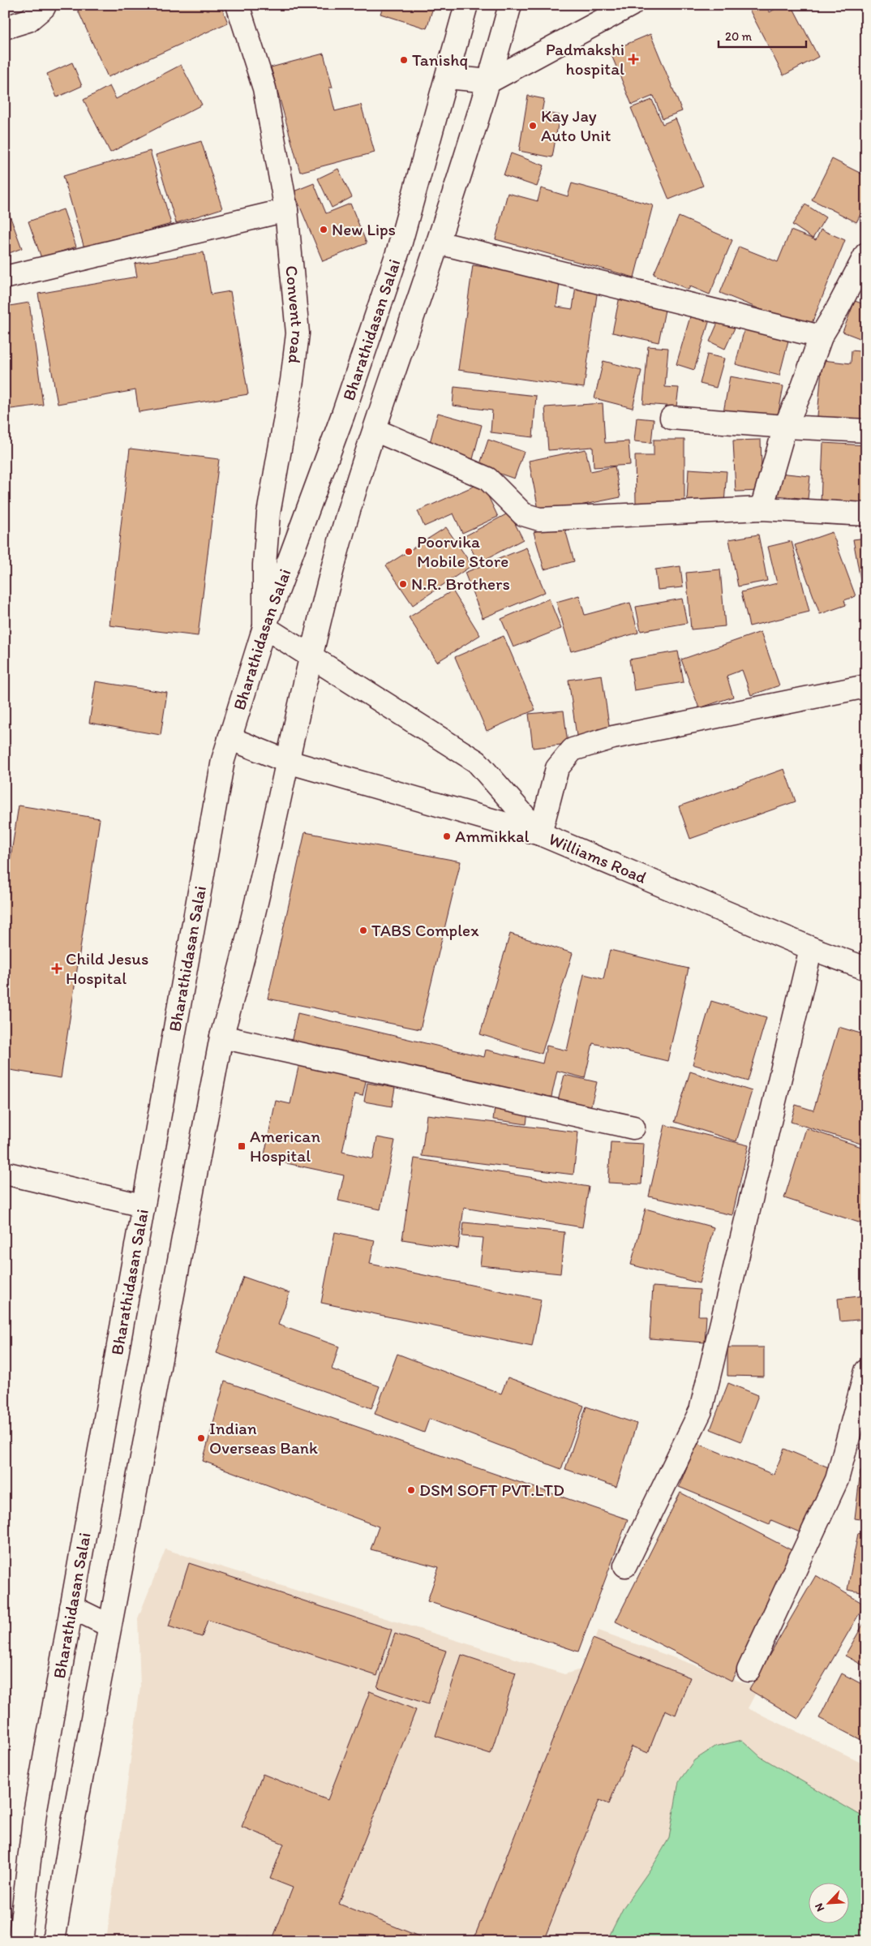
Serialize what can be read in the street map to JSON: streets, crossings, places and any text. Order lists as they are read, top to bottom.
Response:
{
  "streets": {
    "street": ["Convent road", "Bharathidasan Salai", "Williams Road"]
  },
  "crossings": [
    ["Convent road", "Bharathidasan Salai"],
    ["Bharathidasan Salai", "Williams Road"]
  ],
  "places": {
    "health": ["Padmakshi hospital", "Child Jesus Hospital"],
    "other": [
      "Tanishq",
      "Kay Jay Auto Unit",
      "New Lips",
      "Poorvika Mobile Store",
      "N.R. Brothers",
      "Ammikkal",
      "TABS Complex",
      "Indian Overseas Bank",
      "DSM SOFT PVT.LTD"
    ],
    "transit": ["American Hospital"]
  },
  "scale_bar": "20 m",
  "north": "bottom left"
}
